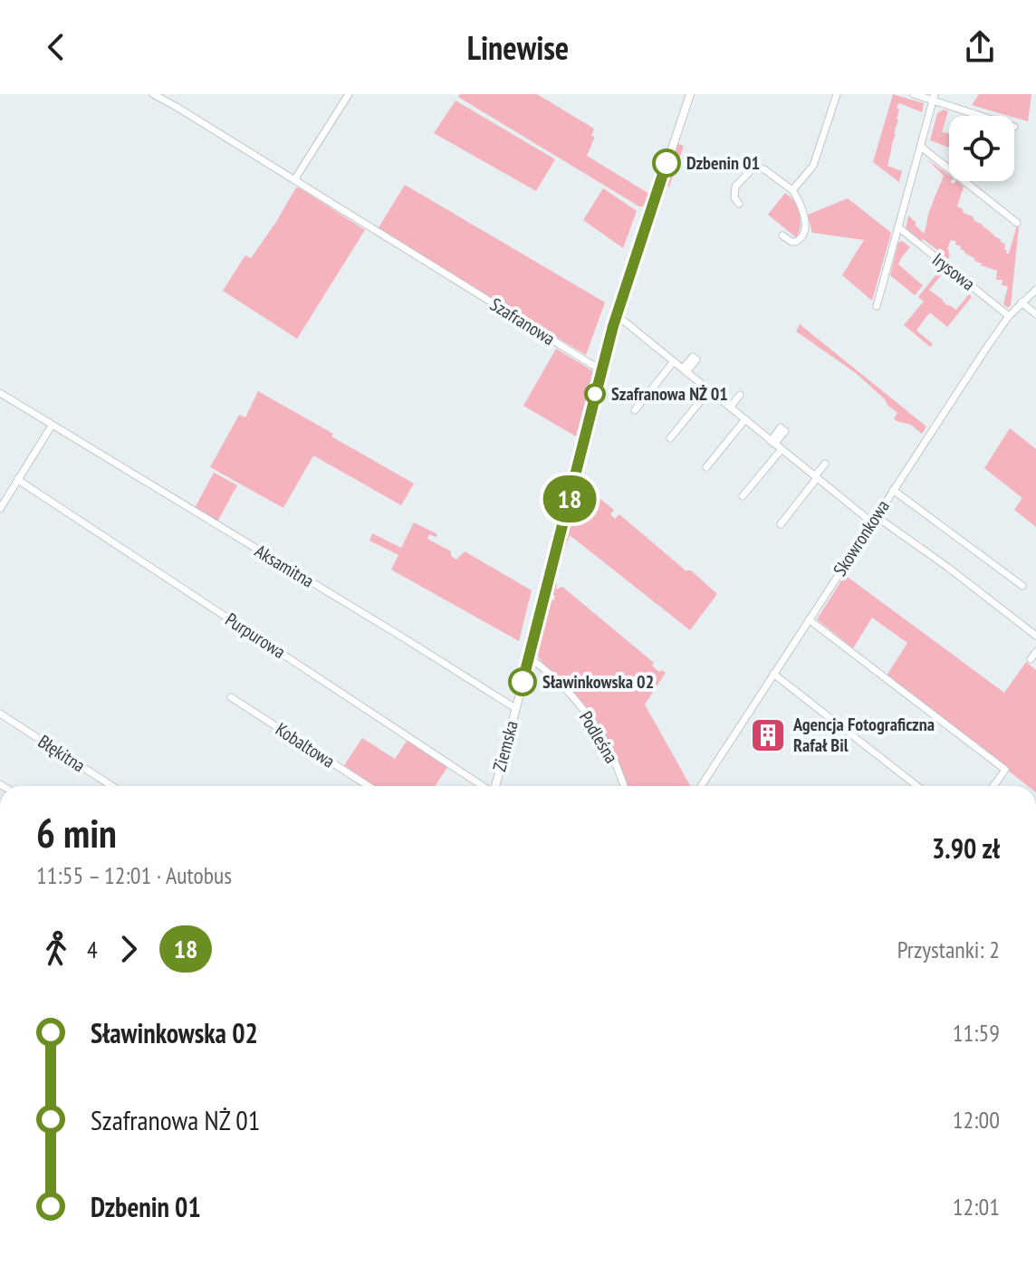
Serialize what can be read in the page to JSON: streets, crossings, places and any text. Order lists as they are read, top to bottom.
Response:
{
  "streets": {
    "street": [
      "Irysowa",
      "Szafranowa",
      "Skowronkowa",
      "Aksamitna",
      "Purpurowa",
      "Podleśna",
      "Kobaltowa",
      "Ziemska",
      "Błękitna"
    ]
  },
  "crossings": [
    ["Irysowa", "Skowronkowa"],
    ["Szafranowa", "Ziemska"],
    ["Aksamitna", "Ziemska"],
    ["Podleśna", "Ziemska"]
  ],
  "places": {
    "other": ["Dzbenin 01", "Szafranowa NŻ 01", "Sławinkowska 02"],
    "building": ["Agencja Fotograficzna Rafał Bil"]
  },
  "lines": ["bus line 18"],
  "page": {
    "header": "Linewise",
    "on_map": "18",
    "heading": ["6 min", "11:55 – 12:01 · Autobus", "3.90 zł"],
    "legs": ["4", "18", "Przystanki: 2"],
    "list": [
      {
        "name": "Sławinkowska 02",
        "value": "11:59"
      },
      {
        "name": "Szafranowa NŻ 01",
        "value": "12:00"
      },
      {
        "name": "Dzbenin 01",
        "value": "12:01"
      }
    ]
  }
}
